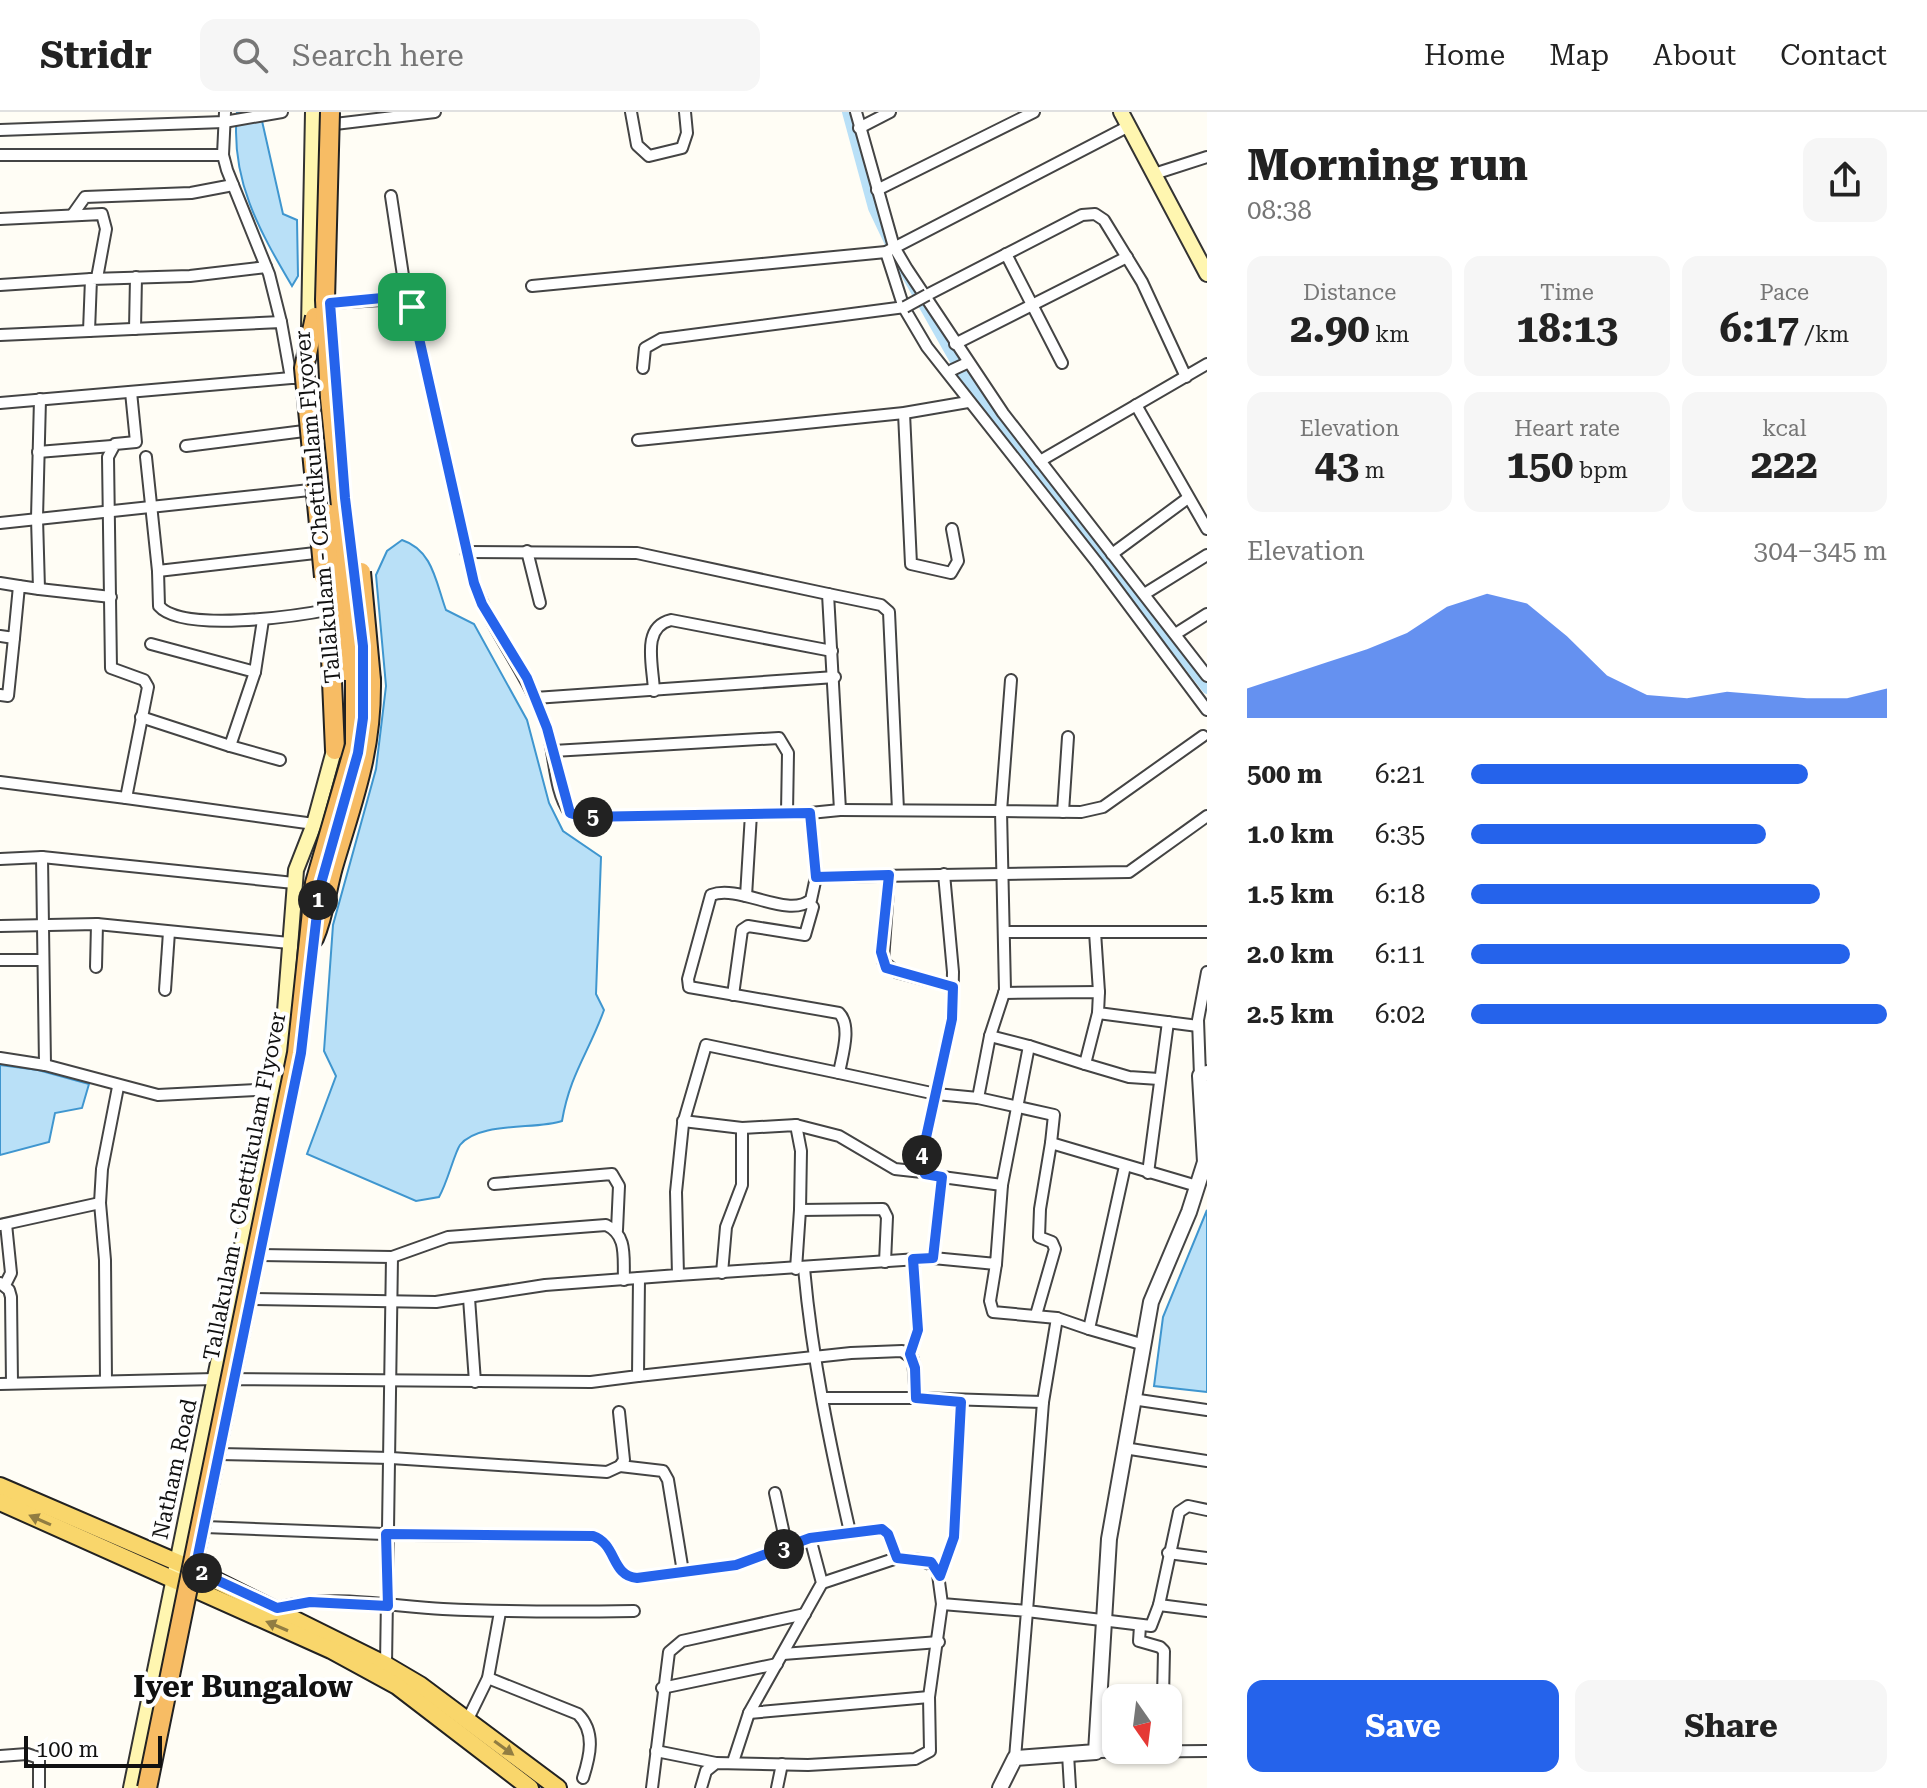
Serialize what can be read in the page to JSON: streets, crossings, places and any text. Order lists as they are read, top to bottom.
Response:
{
  "streets": {
    "highway": ["Tallakulam - Chettikulam Flyover"],
    "main road": ["Natham Road"]
  },
  "crossings": [
    ["Tallakulam - Chettikulam Flyover", "Natham Road"]
  ],
  "districts": ["Iyer Bungalow"],
  "scale_bar": "100 m",
  "north": "bottom",
  "page": {
    "header": "Stridr",
    "search": "Search here",
    "nav": [
      "Home",
      "Map",
      "About",
      "Contact"
    ],
    "heading": ["Morning run", "08:38"],
    "stats": [
      ["Distance", "2.90 km"],
      ["Time", "18:13"],
      ["Pace", "6:17 /km"],
      ["Elevation", "43 m"],
      ["Heart rate", "150 bpm"],
      ["kcal", "222"]
    ],
    "chart": ["Elevation", "304–345 m"],
    "list": [
      {
        "name": "500 m",
        "note": "6:21"
      },
      {
        "name": "1.0 km",
        "note": "6:35"
      },
      {
        "name": "1.5 km",
        "note": "6:18"
      },
      {
        "name": "2.0 km",
        "note": "6:11"
      },
      {
        "name": "2.5 km",
        "note": "6:02"
      }
    ],
    "pins": [
      "5",
      "1",
      "4",
      "3",
      "2"
    ],
    "buttons": ["Save", "Share"],
    "scale": "100 m"
  }
}
